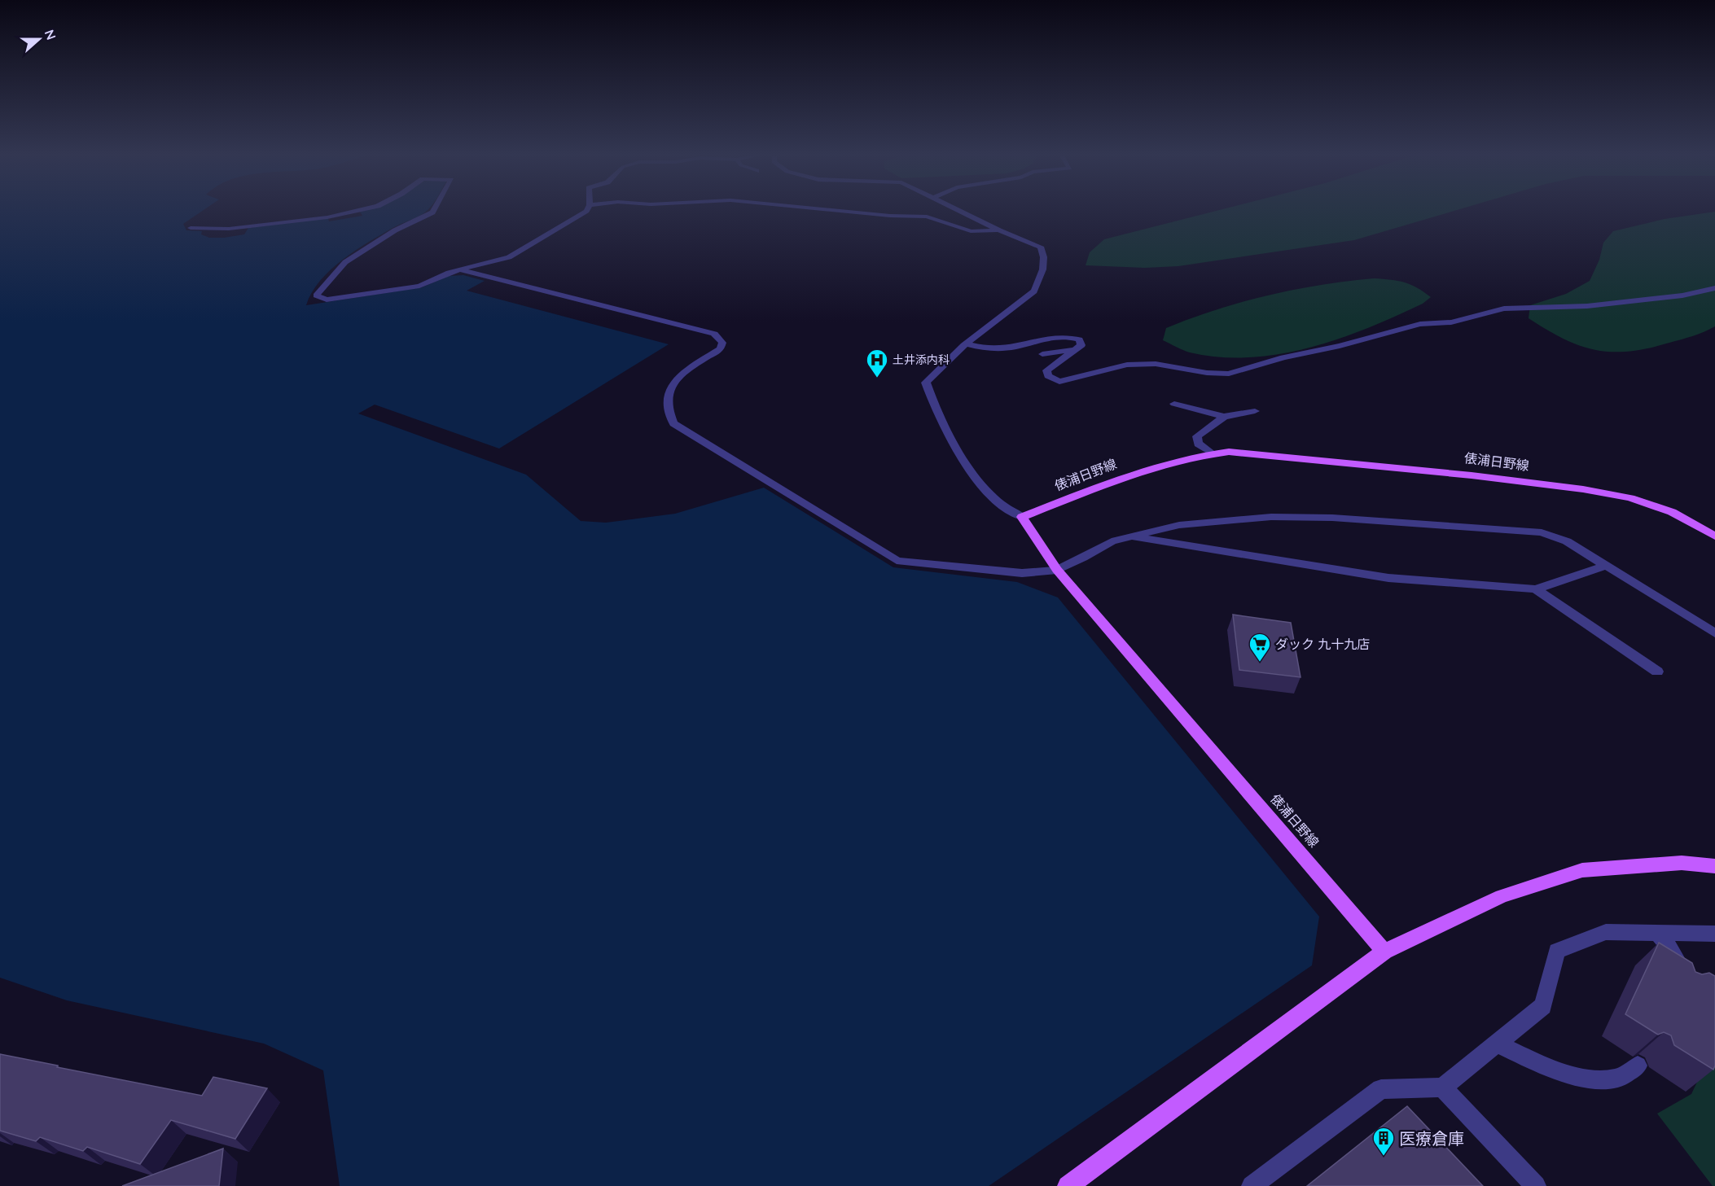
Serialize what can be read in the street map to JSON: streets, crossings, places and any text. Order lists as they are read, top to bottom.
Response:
{
  "streets": {
    "main road": ["俵浦日野線"]
  },
  "places": {
    "hospital": ["土井添内科"],
    "supermarket": ["ダック 九十九店"],
    "building": ["医療倉庫"]
  },
  "north": "right"
}
